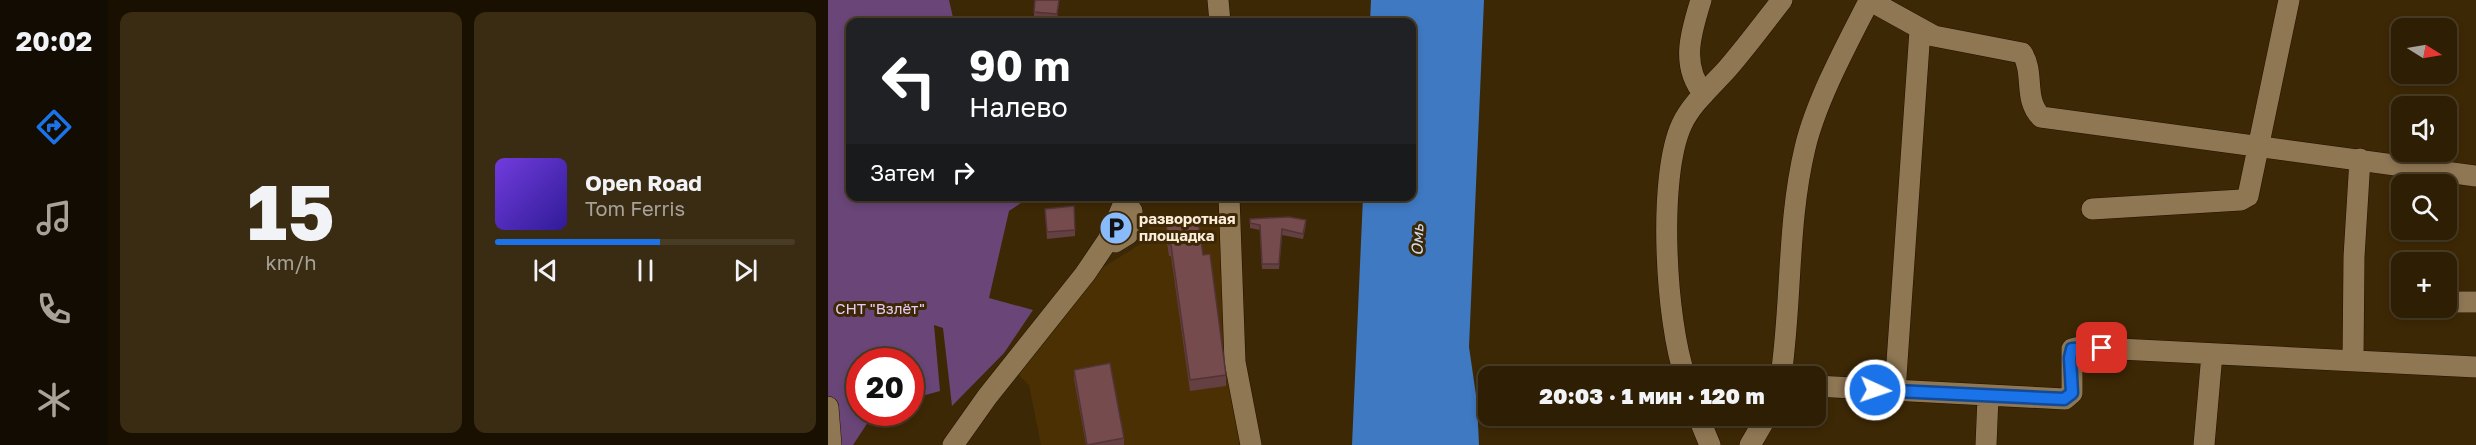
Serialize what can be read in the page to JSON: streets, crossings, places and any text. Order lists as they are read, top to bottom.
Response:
{
  "water": ["Омь"],
  "parks": ["СНТ \"Взлёт\""],
  "places": {
    "parking": ["разворотная площадка"]
  },
  "north": "right",
  "page": {
    "tabs": "20:02",
    "tile": ["15", "km/h"],
    "map_buttons": "+",
    "turn": ["90 m", "Налево"],
    "then": "Затем",
    "song": ["Open Road", "Tom Ferris"],
    "limit": "20",
    "trip": "20:03 · 1 мин · 120 m"
  }
}
